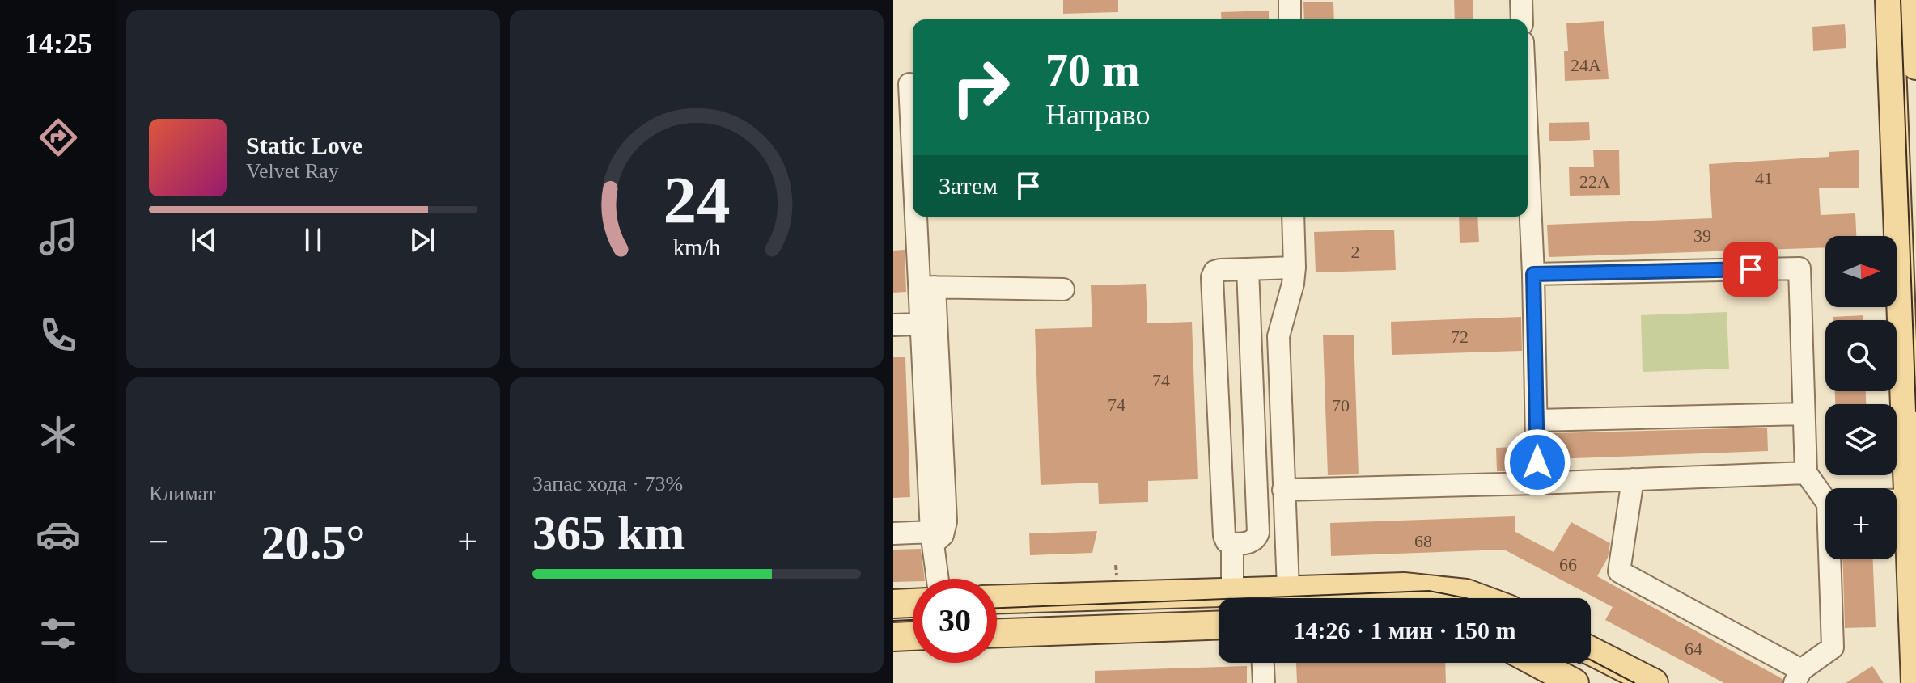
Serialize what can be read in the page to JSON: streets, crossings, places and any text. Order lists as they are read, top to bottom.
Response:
{
  "house_numbers": [
    "24А",
    "41",
    "22А",
    "39",
    "2",
    "72",
    "74",
    "74",
    "70",
    "68",
    "66",
    "64"
  ],
  "north": "right",
  "page": {
    "tabs": "14:25",
    "turn": ["70 m", "Направо"],
    "song": ["Static Love", "Velvet Ray"],
    "then": "Затем",
    "map_buttons": "+",
    "tile": [
      "Климат",
      ["Запас хода · 73%", "365 km"]
    ],
    "heat": ["−", "20.5°", "+"],
    "limit": "30",
    "trip": "14:26 · 1 мин · 150 m",
    "gauge": ["24", "km/h"]
  }
}
